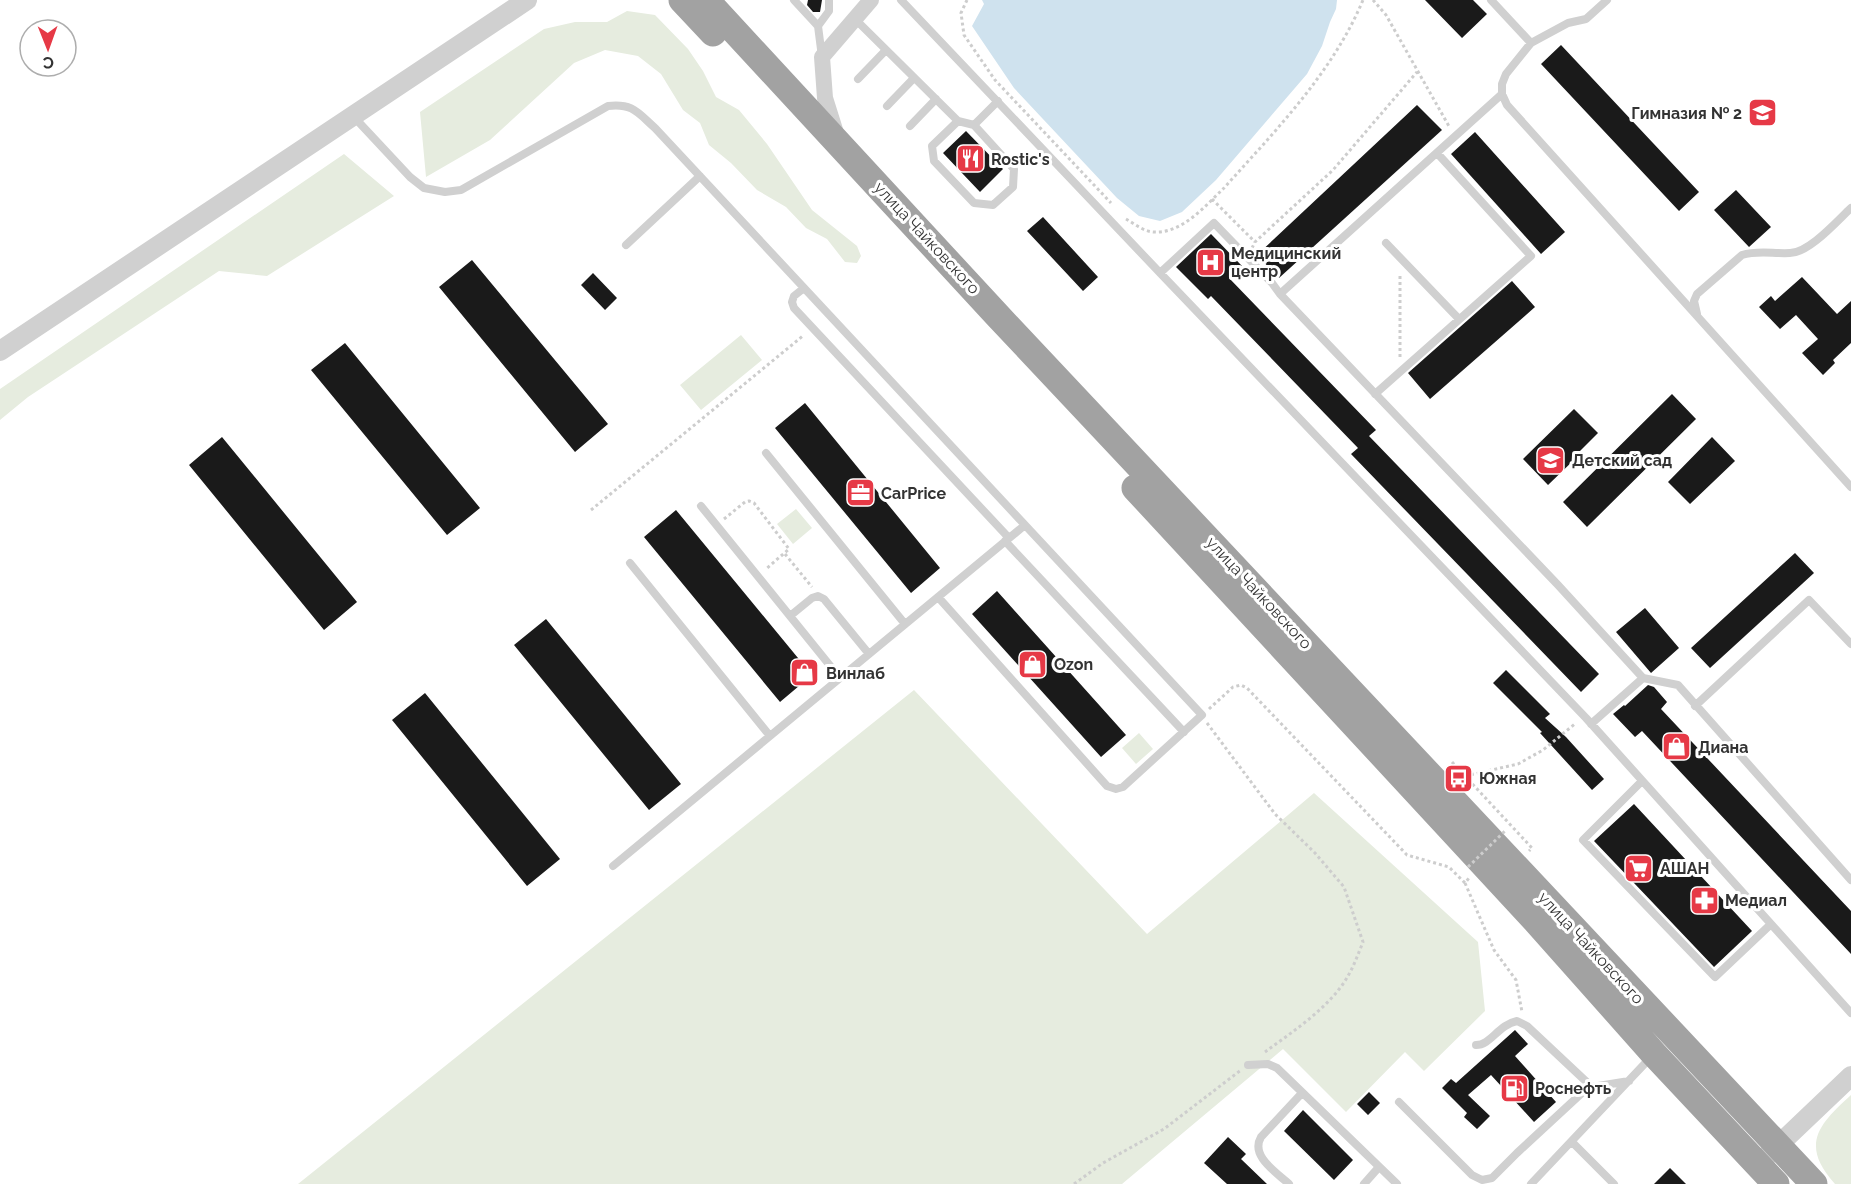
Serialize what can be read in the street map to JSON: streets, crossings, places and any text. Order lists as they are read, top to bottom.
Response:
{
  "streets": {
    "highway": ["улица Чайковского"]
  },
  "places": {
    "school or university": ["Гимназия № 2", "Детский сад"],
    "restaurant": ["Rostic's"],
    "hospital": ["Медицинский центр"],
    "office": ["CarPrice"],
    "shop": ["Ozon", "Винлаб", "Диана"],
    "bus stop": ["Южная"],
    "supermarket": ["AШАН"],
    "pharmacy": ["Медиал"],
    "fuel station": ["Роснефть"]
  },
  "north": "bottom"
}
